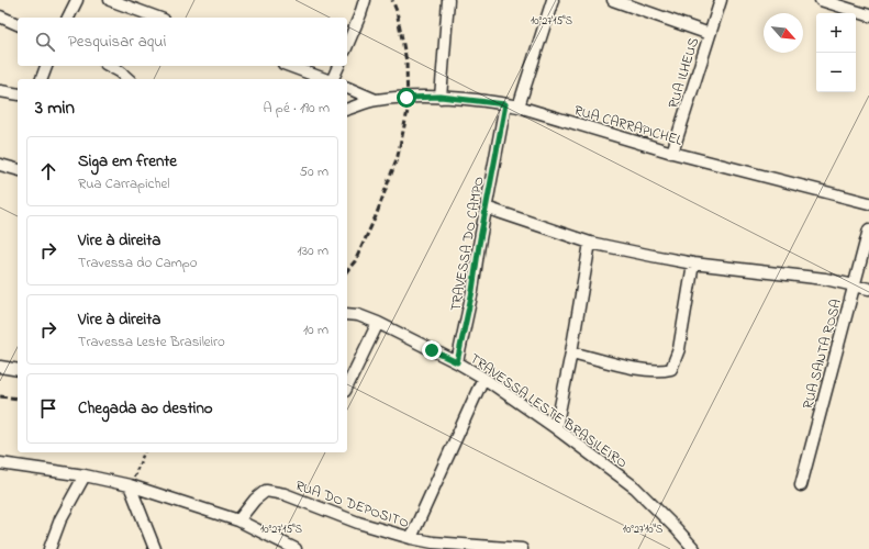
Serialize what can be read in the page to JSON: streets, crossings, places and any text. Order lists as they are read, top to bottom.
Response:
{
  "streets": {
    "street": [
      "RUA ILHEUS",
      "RUA CARRAPICHEL",
      "TRAVESSA DO CAMPO",
      "RUA SANTA ROSA",
      "TRAVESSA LESTE BRASILEIRO",
      "RUA DO DEPOSITO"
    ]
  },
  "crossings": [
    ["RUA ILHEUS", "RUA CARRAPICHEL"],
    ["RUA CARRAPICHEL", "TRAVESSA DO CAMPO"],
    ["TRAVESSA DO CAMPO", "TRAVESSA LESTE BRASILEIRO"]
  ],
  "north": "bottom right",
  "page": {
    "map_buttons": ["+", "−"],
    "search": "Pesquisar aqui",
    "heading": ["3 min", "A pé · 190 m"],
    "list": [
      ["Siga em frente", "Rua Carrapichel", "50 m"],
      ["Vire à direita", "Travessa do Campo", "130 m"],
      ["Vire à direita", "Travessa Leste Brasileiro", "10 m"],
      "Chegada ao destino"
    ]
  },
  "coordinates": ["10°27'15\"S", "10°27'10\"S"]
}
